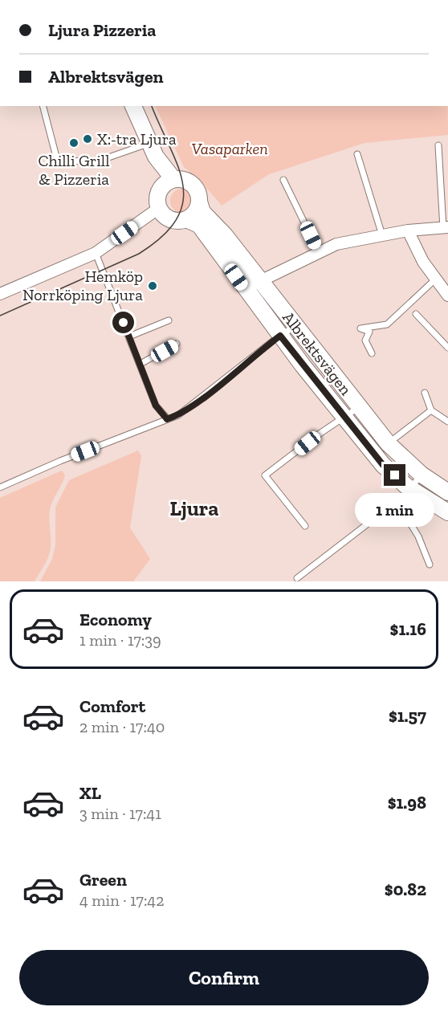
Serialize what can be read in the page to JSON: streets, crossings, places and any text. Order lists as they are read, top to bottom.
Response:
{
  "streets": {
    "main road": ["Albrektsvägen"]
  },
  "districts": ["Ljura"],
  "parks": ["Vasaparken"],
  "places": ["X:-tra Ljura", "Chilli Grill & Pizzeria", "Hemköp Norrköping Ljura"],
  "page": {
    "banner": ["Ljura Pizzeria", "Albrektsvägen"],
    "bubble": "1 min",
    "list": [
      {
        "name": "Economy",
        "note": "1 min · 17:39",
        "value": "$1.16"
      },
      {
        "name": "Comfort",
        "note": "2 min · 17:40",
        "value": "$1.57"
      },
      {
        "name": "XL",
        "note": "3 min · 17:41",
        "value": "$1.98"
      },
      {
        "name": "Green",
        "note": "4 min · 17:42",
        "value": "$0.82"
      }
    ],
    "buttons": "Confirm"
  }
}
